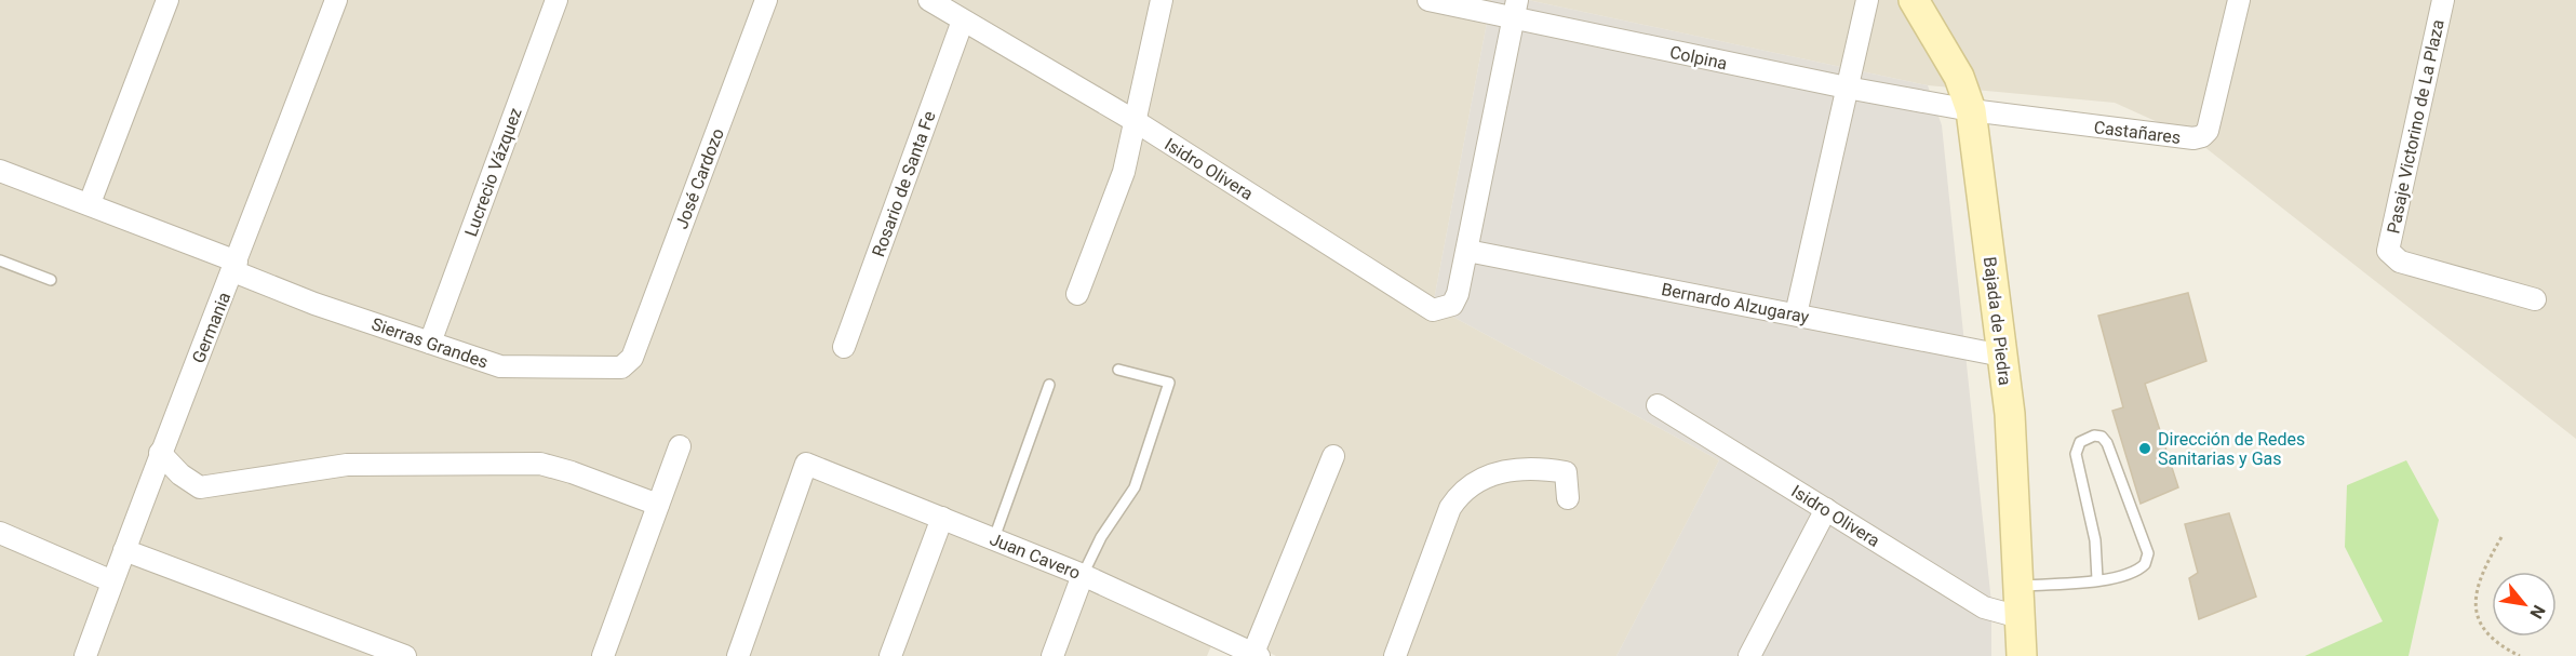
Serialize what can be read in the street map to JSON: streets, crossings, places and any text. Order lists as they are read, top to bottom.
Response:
{
  "streets": {
    "main road": ["Bajada de Piedra"],
    "street": [
      "Colpina",
      "Pasaje Victorino de La Plaza",
      "Castañares",
      "Isidro Olivera",
      "Lucrecio Vázquez",
      "José Cardozo",
      "Rosario de Santa Fe",
      "Bernardo Alzugaray",
      "Germania",
      "Sierras Grandes",
      "Juan Cavero"
    ]
  },
  "crossings": [
    ["Colpina", "Castañares"],
    ["Colpina", "Bajada de Piedra"],
    ["Castañares", "Bajada de Piedra"],
    ["Isidro Olivera", "Rosario de Santa Fe"],
    ["Isidro Olivera", "Bernardo Alzugaray"],
    ["Isidro Olivera", "Bajada de Piedra"],
    ["Lucrecio Vázquez", "Sierras Grandes"],
    ["José Cardozo", "Sierras Grandes"],
    ["Bernardo Alzugaray", "Bajada de Piedra"],
    ["Germania", "Sierras Grandes"]
  ],
  "places": ["Dirección de Redes Sanitarias y Gas"],
  "north": "bottom right"
}
